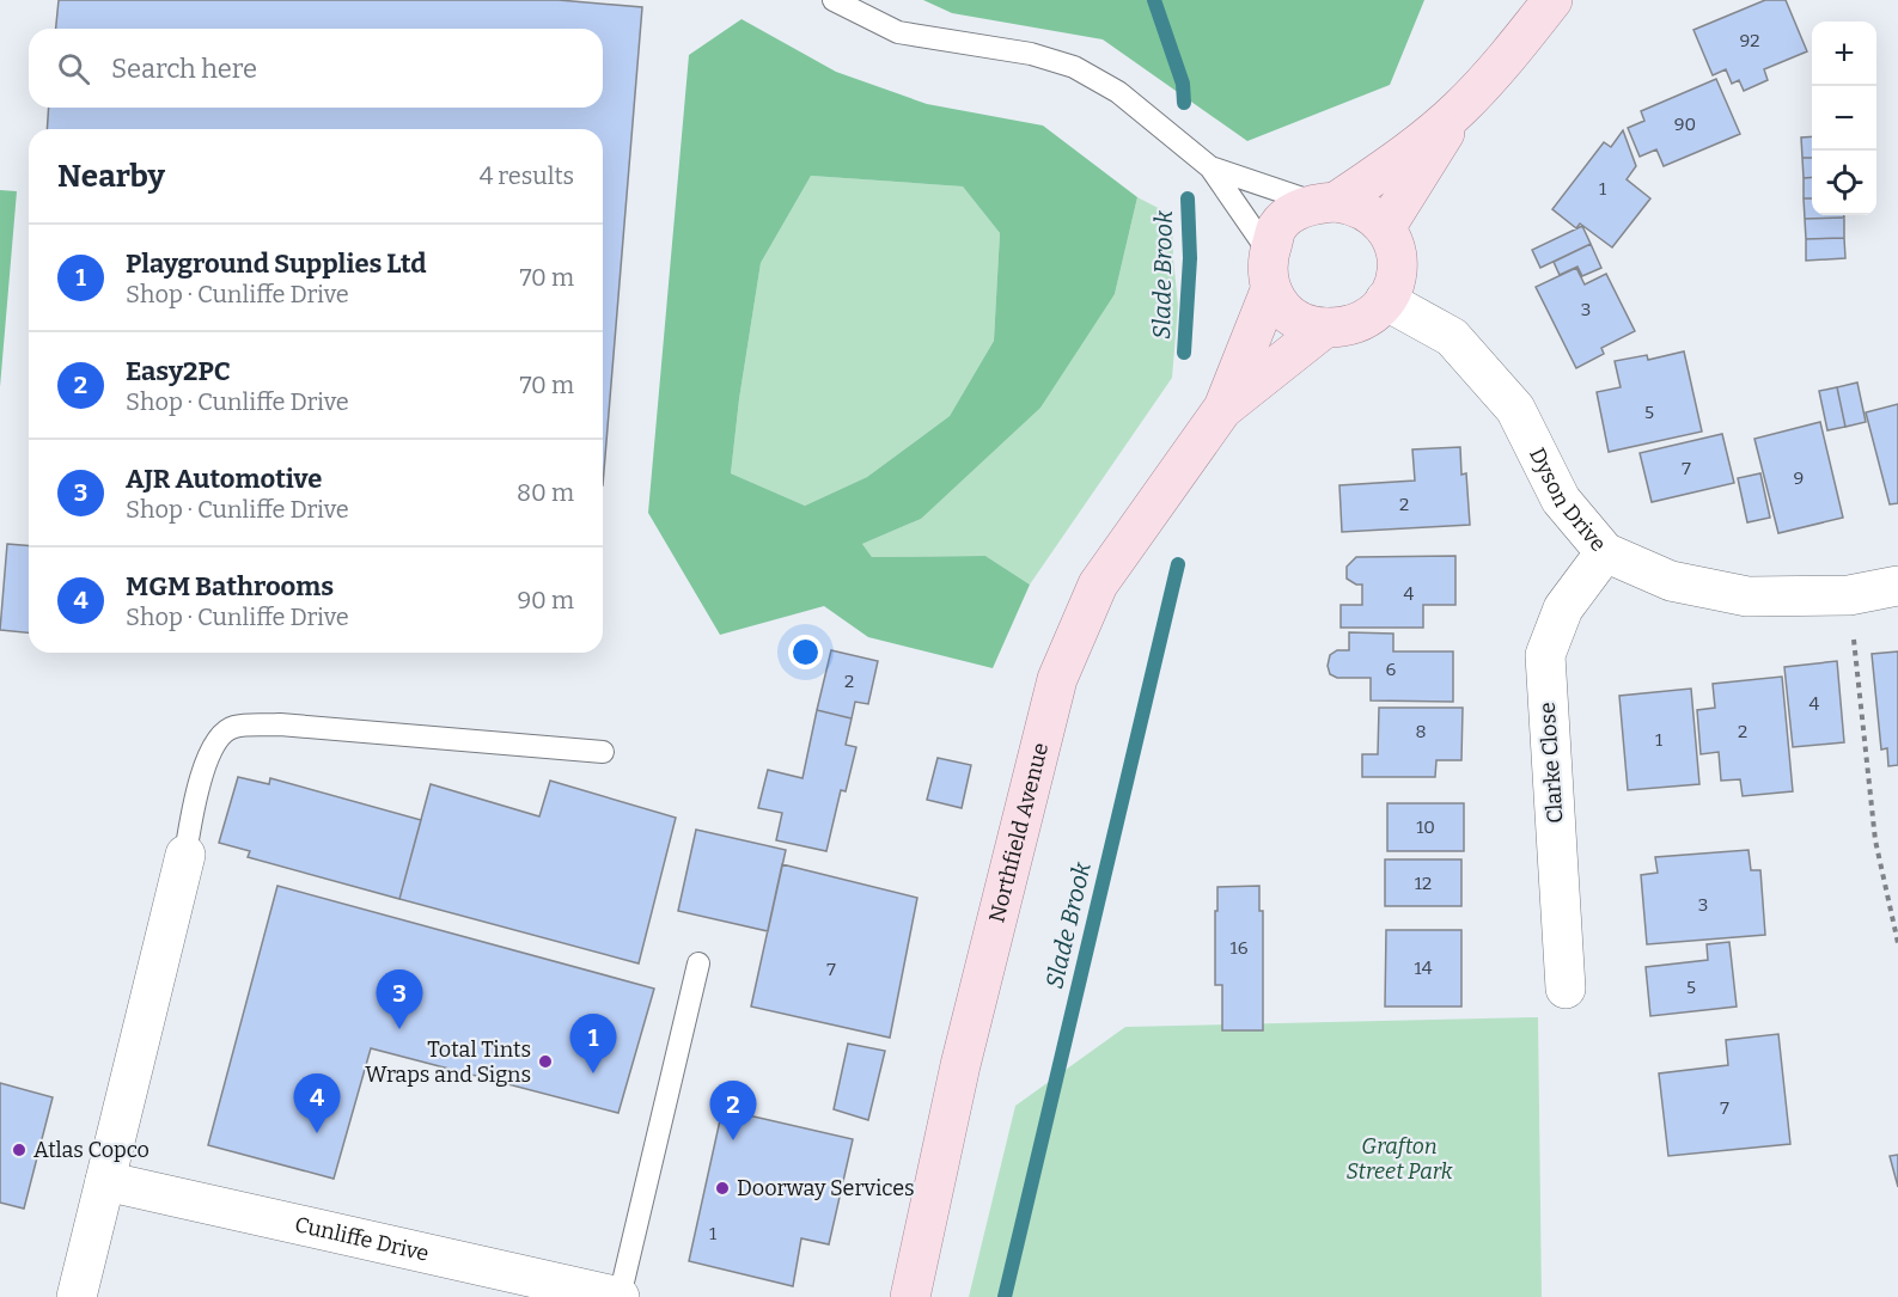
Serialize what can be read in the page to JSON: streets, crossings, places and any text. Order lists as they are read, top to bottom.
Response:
{
  "streets": {
    "main road": ["Northfield Avenue"],
    "street": ["Dyson Drive", "Clarke Close", "Cunliffe Drive"]
  },
  "crossings": [
    ["Dyson Drive", "Clarke Close"],
    ["Dyson Drive", "Northfield Avenue"]
  ],
  "water": ["Slade Brook"],
  "parks": ["Grafton Street Park"],
  "places": ["Total Tints Wraps and Signs", "Atlas Copco", "Doorway Services"],
  "house_numbers": [
    "92",
    "90",
    "1",
    "3",
    "5",
    "7",
    "9",
    "2",
    "4",
    "6",
    "2",
    "4",
    "8",
    "2",
    "1",
    "10",
    "12",
    "3",
    "16",
    "14",
    "7",
    "5",
    "7",
    "1"
  ],
  "page": {
    "map_buttons": ["+", "−"],
    "search": "Search here",
    "heading": ["Nearby", "4 results"],
    "list": [
      {
        "mark": "1",
        "name": "Playground Supplies Ltd",
        "note": "Shop · Cunliffe Drive",
        "value": "70 m"
      },
      {
        "mark": "2",
        "name": "Easy2PC",
        "note": "Shop · Cunliffe Drive",
        "value": "70 m"
      },
      {
        "mark": "3",
        "name": "AJR Automotive",
        "note": "Shop · Cunliffe Drive",
        "value": "80 m"
      },
      {
        "mark": "4",
        "name": "MGM Bathrooms",
        "note": "Shop · Cunliffe Drive",
        "value": "90 m"
      }
    ],
    "pins": [
      "3",
      "1",
      "4",
      "2"
    ]
  }
}
